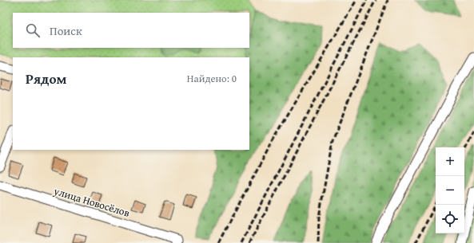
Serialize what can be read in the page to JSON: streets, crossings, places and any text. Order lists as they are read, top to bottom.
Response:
{
  "streets": {
    "street": ["улица Новосёлов"]
  },
  "page": {
    "search": "Поиск",
    "heading": ["Рядом", "Найдено: 0"],
    "map_buttons": ["+", "−"]
  }
}
